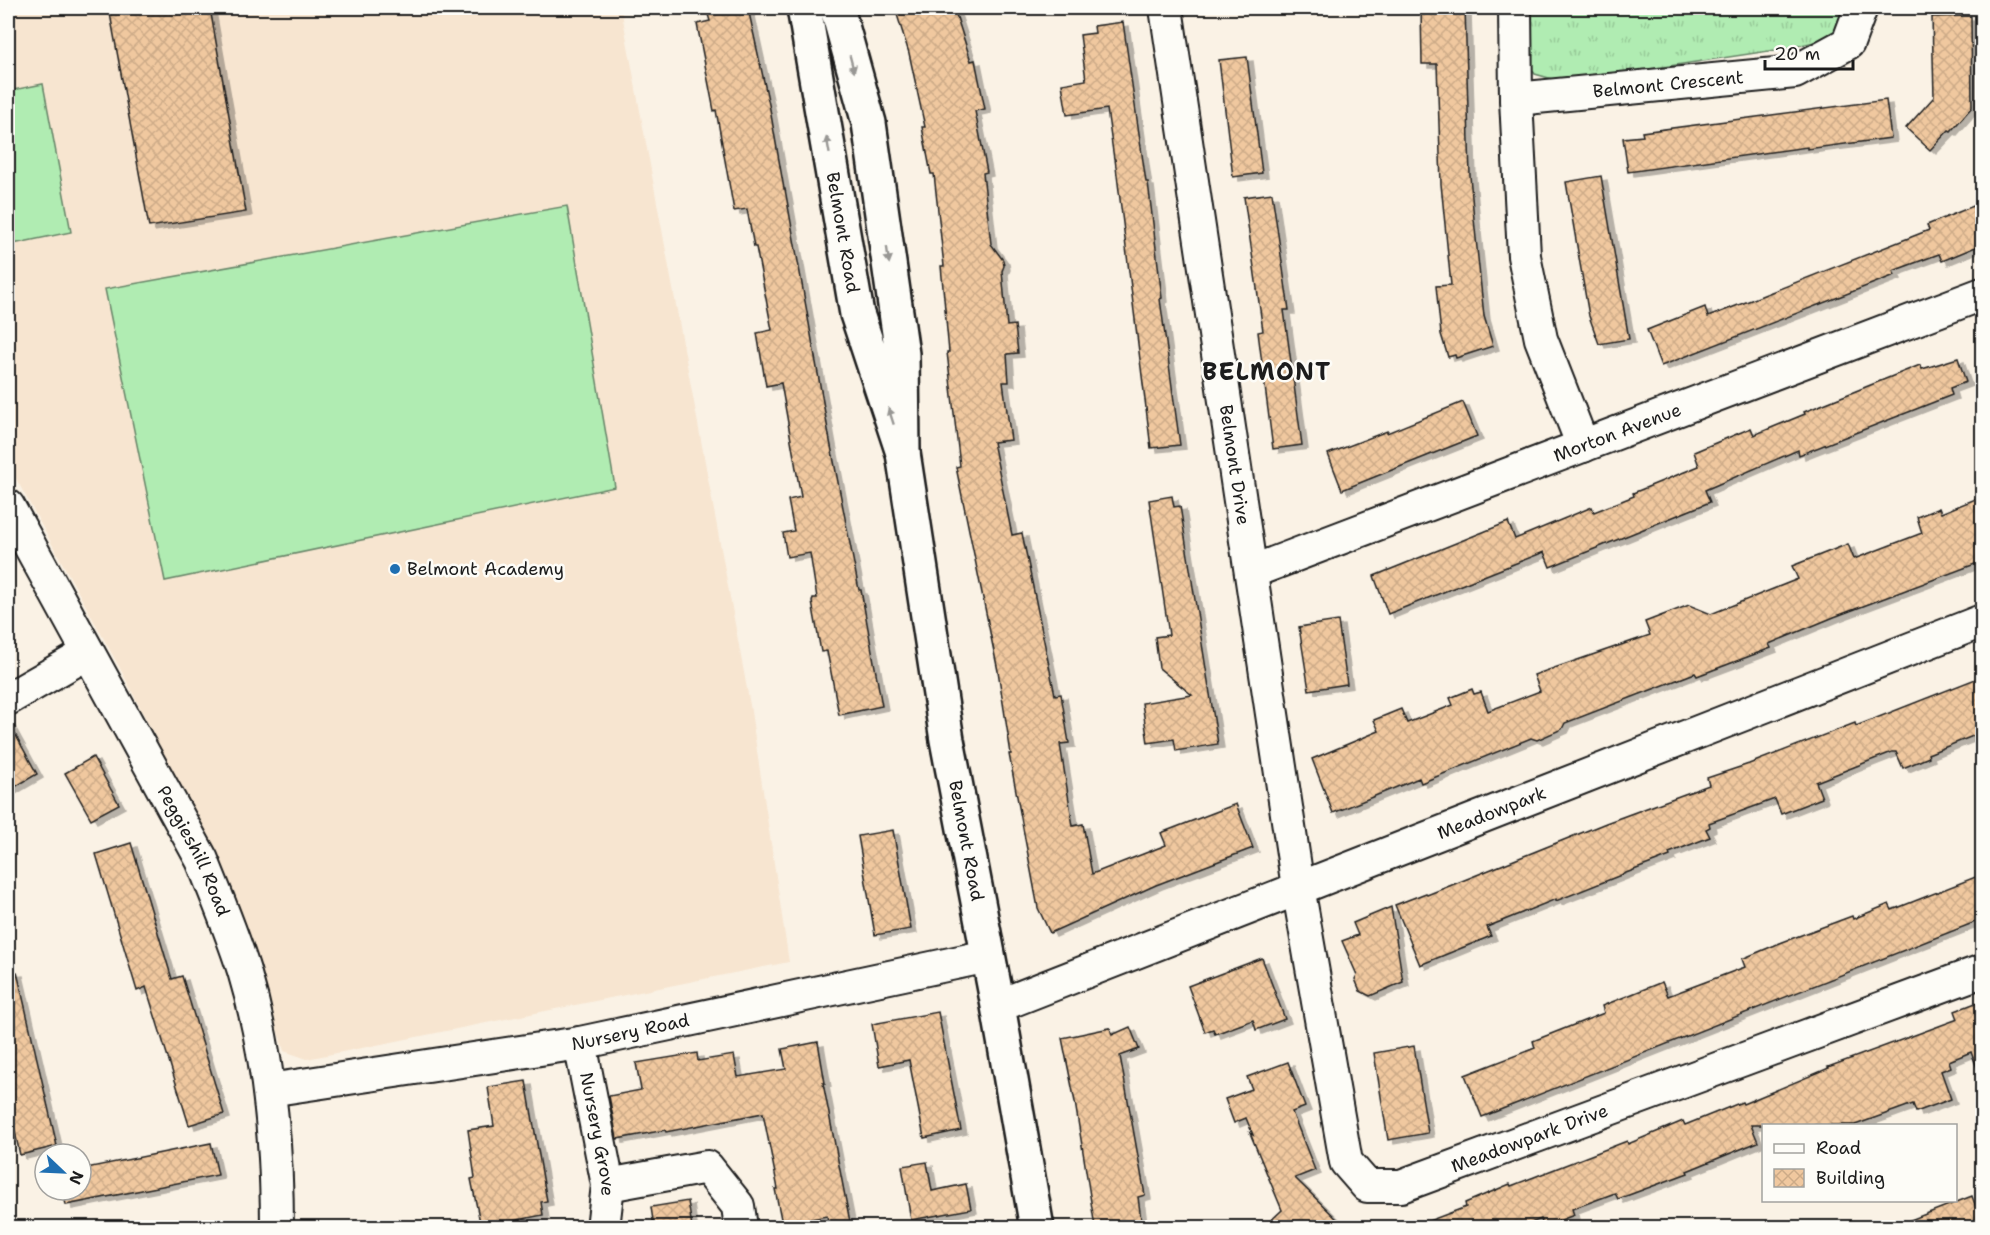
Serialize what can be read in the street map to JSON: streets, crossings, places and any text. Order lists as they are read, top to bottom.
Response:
{
  "streets": {
    "street": [
      "Belmont Crescent",
      "Belmont Road",
      "Morton Avenue",
      "Belmont Drive",
      "Meadowpark",
      "Peggieshill Road",
      "Nursery Road",
      "Nursery Grove",
      "Meadowpark Drive"
    ]
  },
  "crossings": [
    ["Belmont Road", "Meadowpark"],
    ["Belmont Road", "Nursery Road"],
    ["Morton Avenue", "Belmont Drive"],
    ["Belmont Drive", "Meadowpark"],
    ["Belmont Drive", "Meadowpark Drive"],
    ["Meadowpark", "Meadowpark Drive"],
    ["Peggieshill Road", "Nursery Road"],
    ["Nursery Road", "Nursery Grove"]
  ],
  "districts": ["BELMONT"],
  "places": ["Belmont Academy"],
  "legend": ["Road", "Building"],
  "scale_bar": "20 m",
  "north": "bottom right"
}
